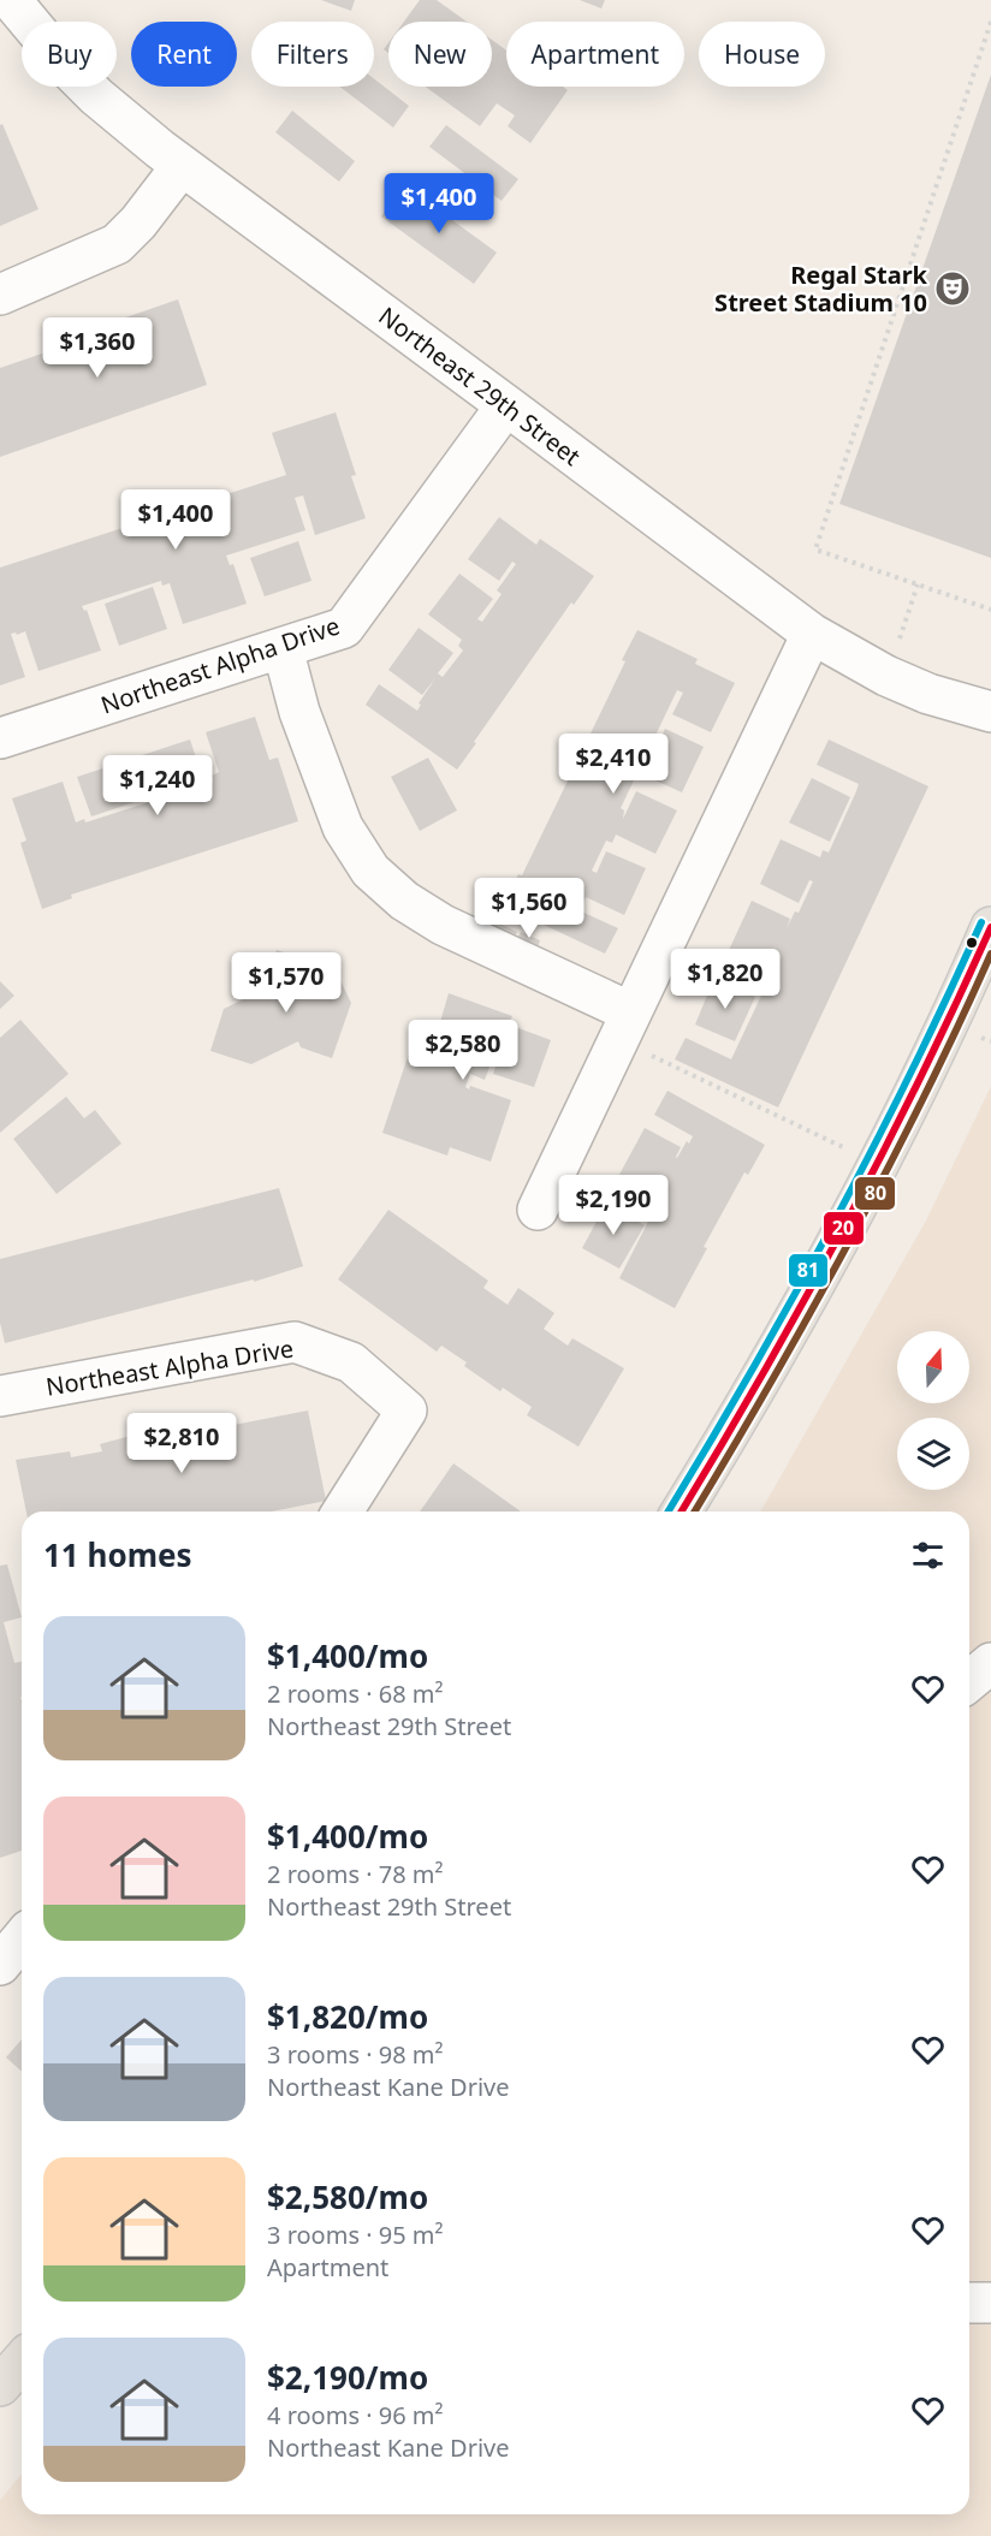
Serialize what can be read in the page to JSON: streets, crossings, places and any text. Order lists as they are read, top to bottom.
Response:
{
  "streets": {
    "street": ["Northeast 29th Street", "Northeast Alpha Drive"]
  },
  "crossings": [
    ["Northeast 29th Street", "Northeast Alpha Drive"]
  ],
  "places": {
    "theatre": ["Regal Stark Street Stadium 10"]
  },
  "lines": ["transit line 81", "transit line 20", "transit line 80"],
  "north": "top",
  "page": {
    "chip": [
      "Buy",
      "Rent",
      "Filters",
      "New",
      "Apartment",
      "House"
    ],
    "price": [
      "$1,400",
      "$1,360",
      "$1,400",
      "$2,410",
      "$1,240",
      "$1,560",
      "$1,820",
      "$1,570",
      "$2,580",
      "$2,190",
      "$2,810"
    ],
    "heading": "11 homes",
    "list": [
      {
        "name": "$1,400/mo",
        "note": "2 rooms · 68 m² · Northeast 29th Street"
      },
      {
        "name": "$1,400/mo",
        "note": "2 rooms · 78 m² · Northeast 29th Street"
      },
      {
        "name": "$1,820/mo",
        "note": "3 rooms · 98 m² · Northeast Kane Drive"
      },
      {
        "name": "$2,580/mo",
        "note": "3 rooms · 95 m² · Apartment"
      },
      {
        "name": "$2,190/mo",
        "note": "4 rooms · 96 m² · Northeast Kane Drive"
      }
    ]
  }
}
